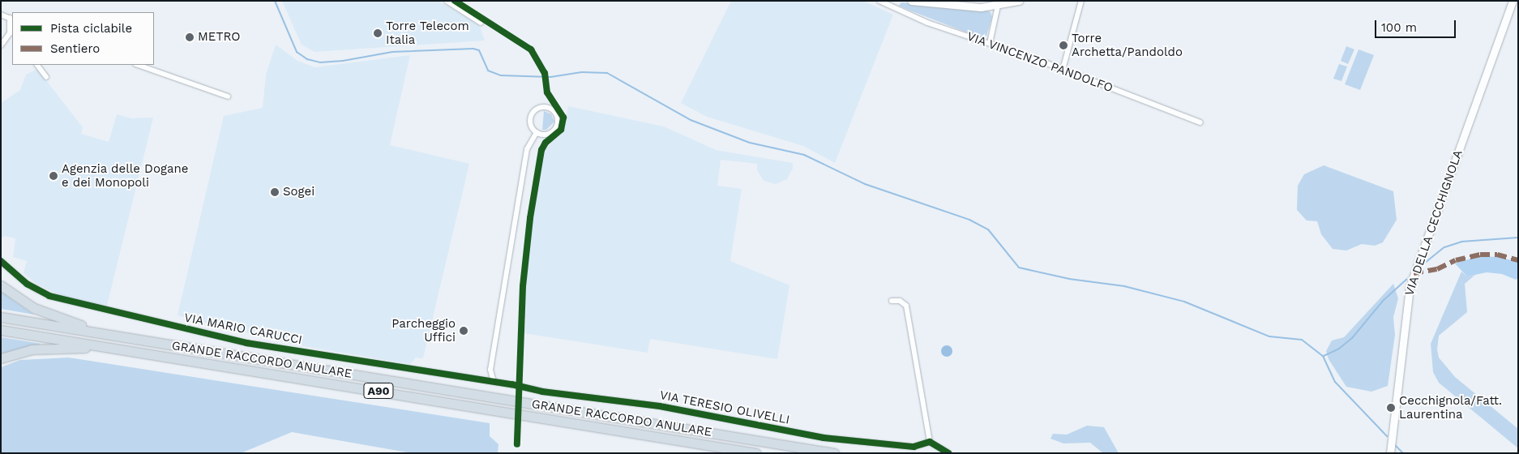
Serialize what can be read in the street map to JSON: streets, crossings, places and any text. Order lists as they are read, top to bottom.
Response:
{
  "streets": {
    "highway": ["GRANDE RACCORDO ANULARE", "A90"],
    "street": [
      "VIA VINCENZO PANDOLFO",
      "VIA DELLA CECCHIGNOLA",
      "VIA MARIO CARUCCI",
      "VIA TERESIO OLIVELLI"
    ]
  },
  "crossings": [
    ["VIA MARIO CARUCCI", "VIA TERESIO OLIVELLI"]
  ],
  "places": [
    "Torre Telecom Italia",
    "METRO",
    "Torre Archetta/Pandoldo",
    "Agenzia delle Dogane e dei Monopoli",
    "Sogei",
    "Parcheggio Uffici",
    "Cecchignola/Fatt. Laurentina"
  ],
  "legend": ["Pista ciclabile", "Sentiero"],
  "scale_bar": "100 m"
}
